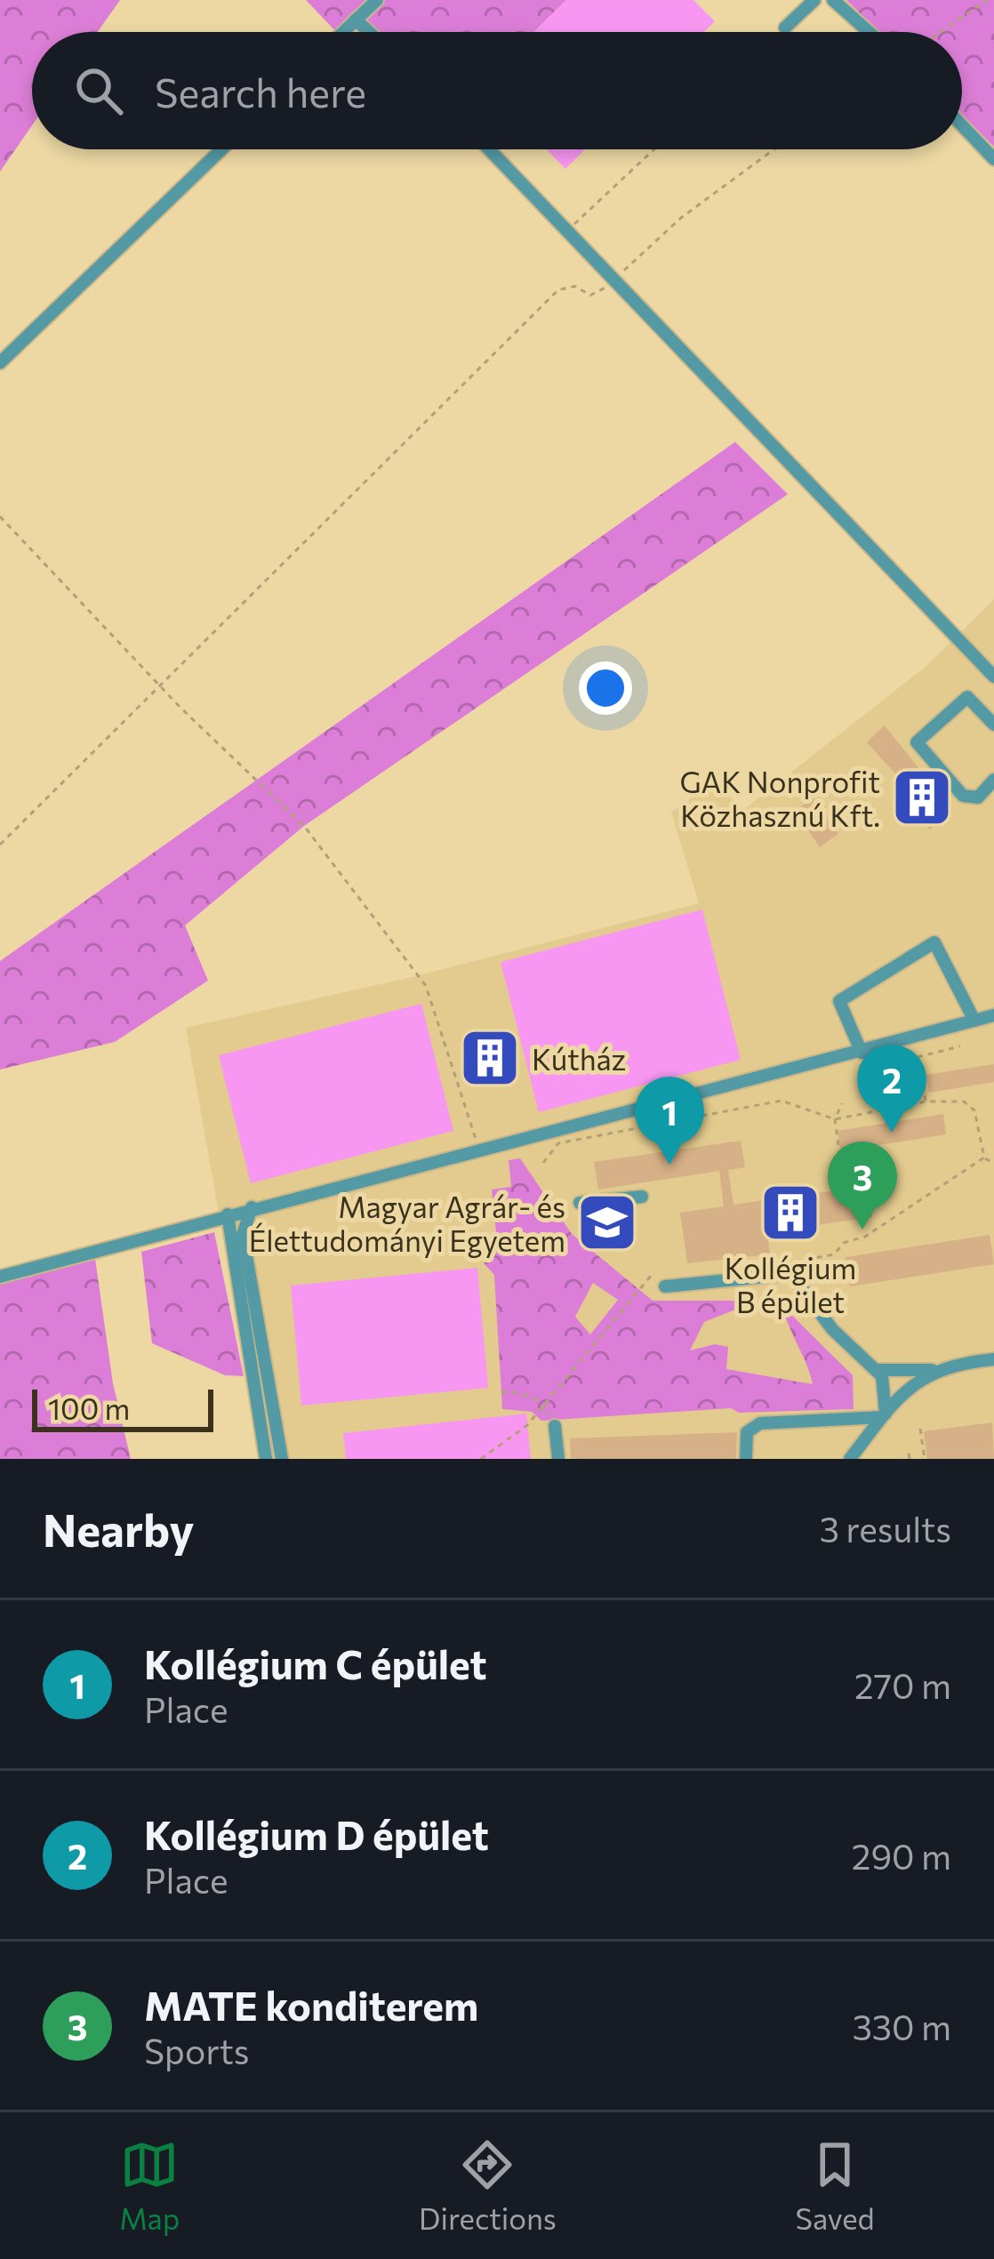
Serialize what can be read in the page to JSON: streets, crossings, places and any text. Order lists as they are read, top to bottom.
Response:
{
  "places": {
    "building": ["GAK Nonprofit Közhasznú Kft.", "Kútház", "Kollégium B épület"],
    "school or university": ["Magyar Agrár- és Élettudományi Egyetem"]
  },
  "scale_bar": "100 m",
  "page": {
    "search": "Search here",
    "pins": ["2", "1", "3"],
    "scale": "100 m",
    "heading": ["Nearby", "3 results"],
    "list": [
      {
        "mark": "1",
        "name": "Kollégium C épület",
        "note": "Place",
        "value": "270 m"
      },
      {
        "mark": "2",
        "name": "Kollégium D épület",
        "note": "Place",
        "value": "290 m"
      },
      {
        "mark": "3",
        "name": "MATE konditerem",
        "note": "Sports",
        "value": "330 m"
      }
    ],
    "nav": ["Map", "Directions", "Saved"]
  }
}
